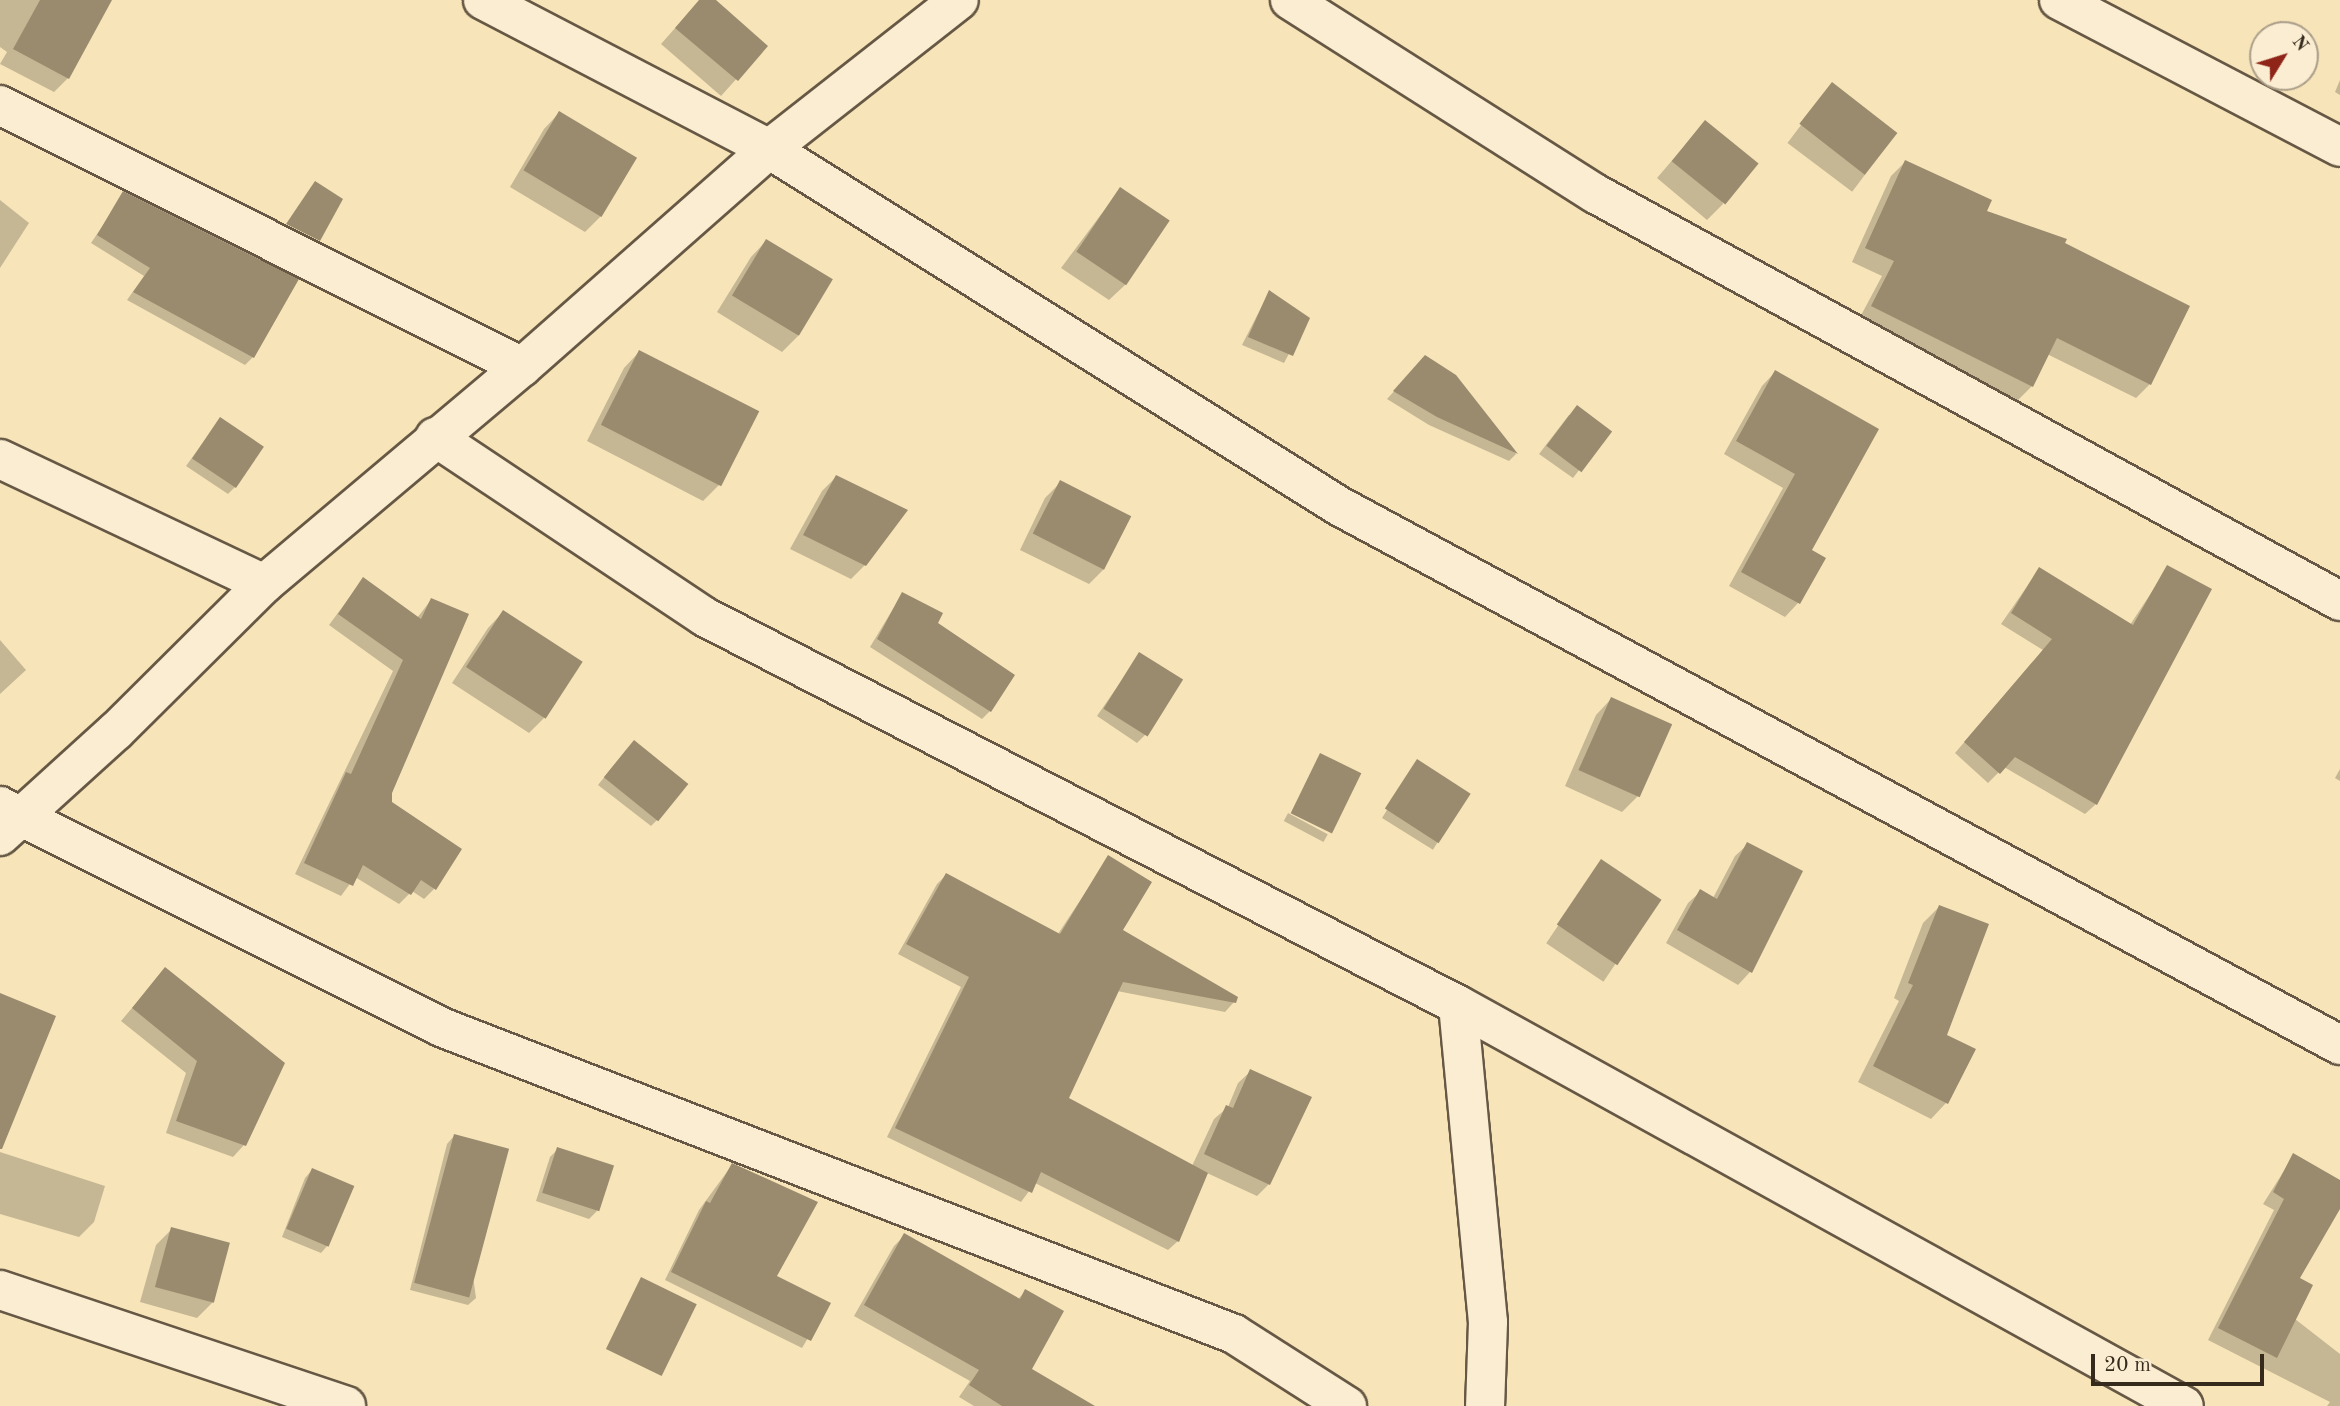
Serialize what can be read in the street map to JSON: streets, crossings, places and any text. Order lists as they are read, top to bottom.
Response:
{
  "scale_bar": "20 m",
  "north": "top right"
}
